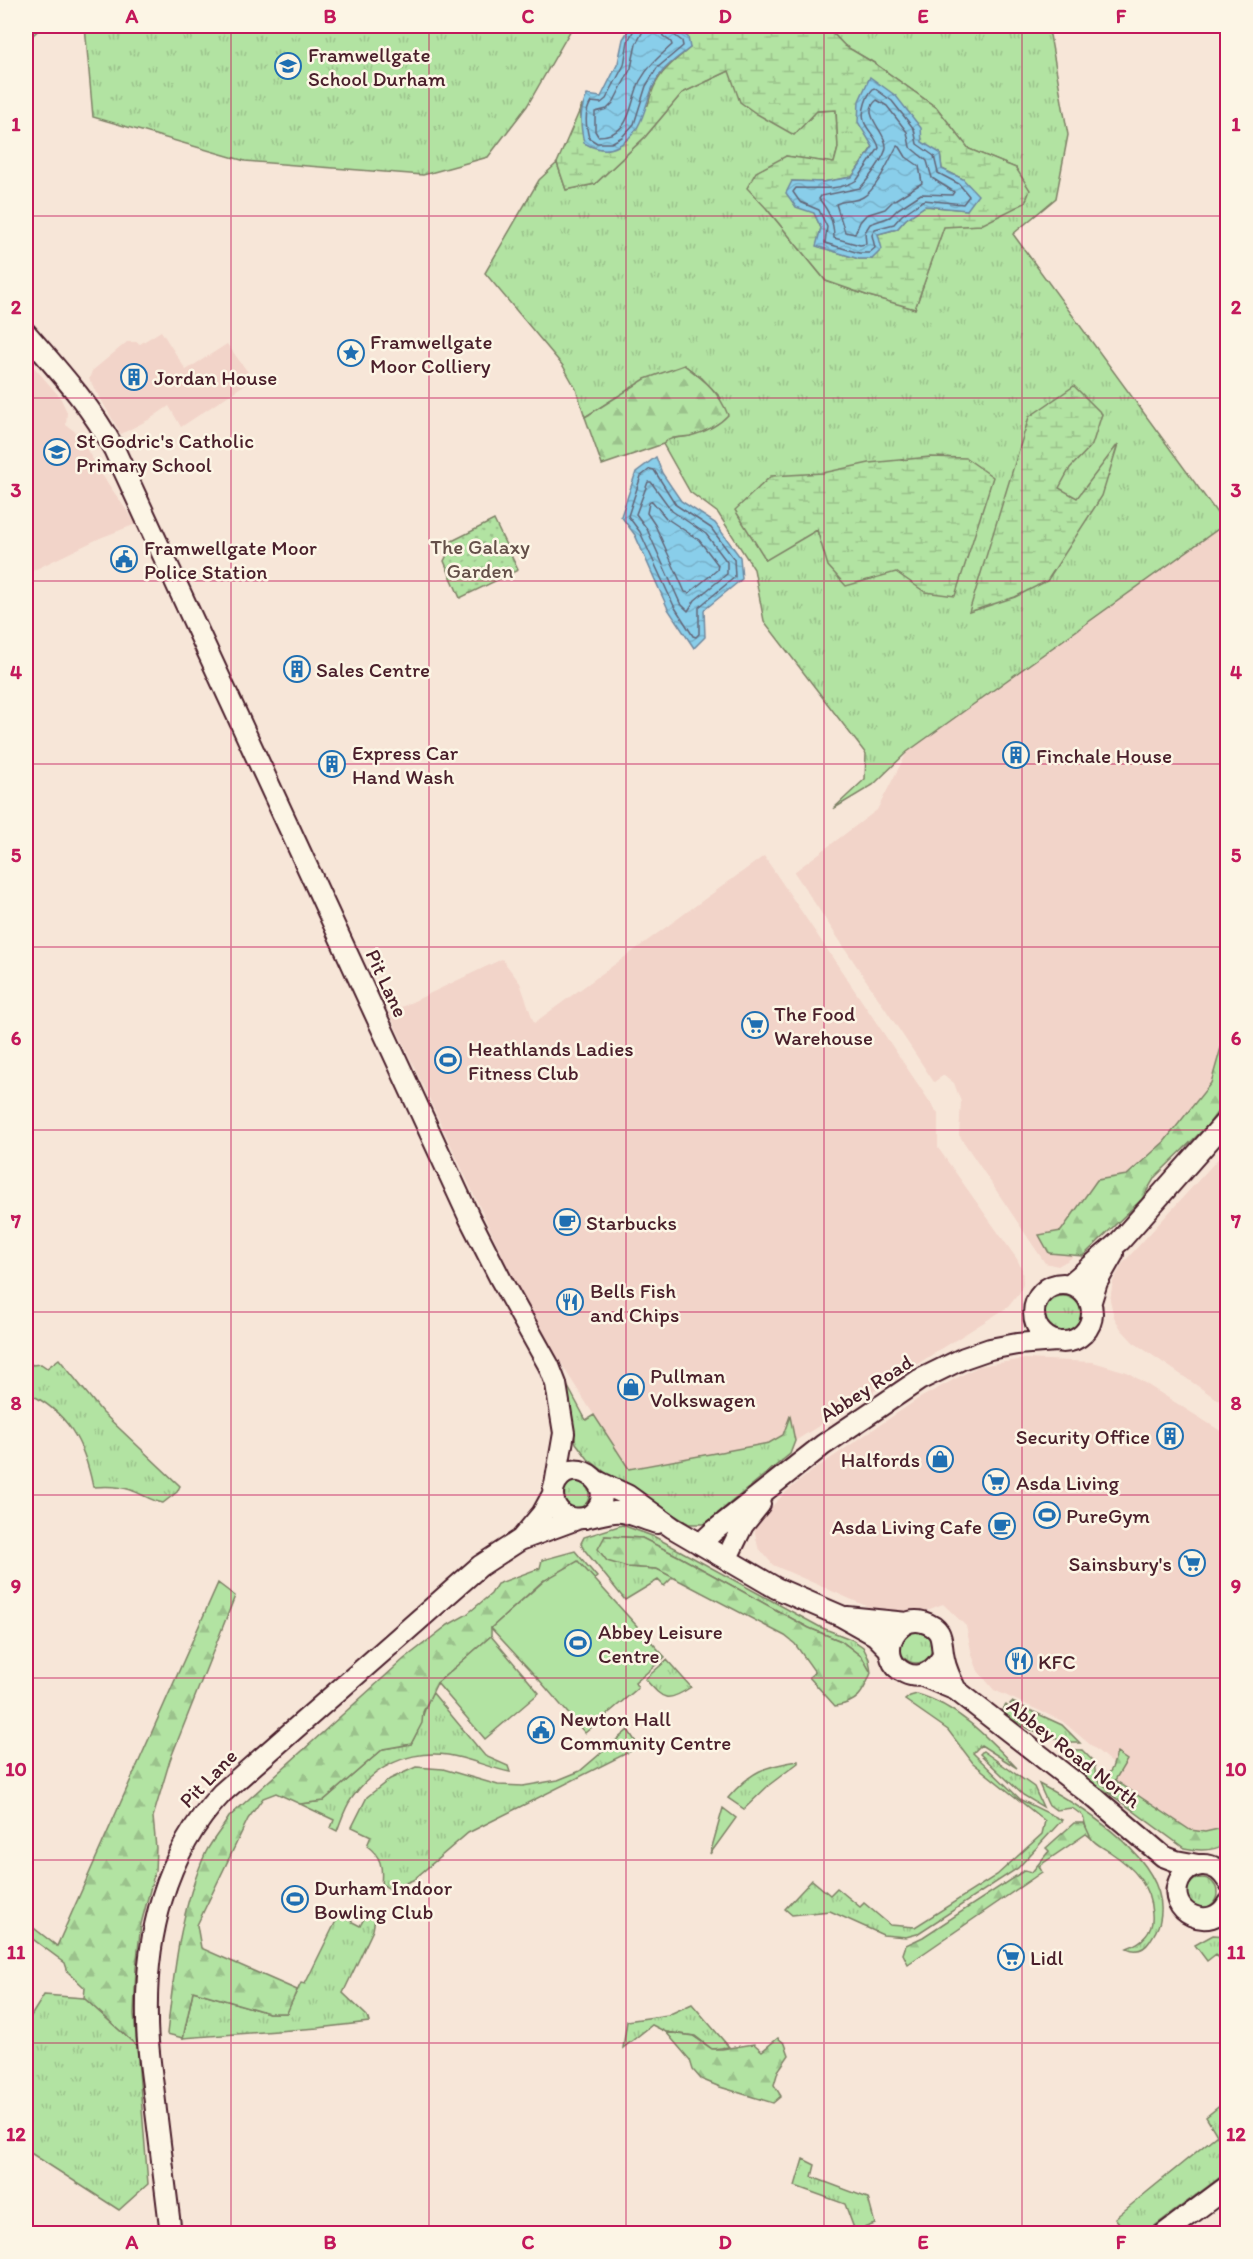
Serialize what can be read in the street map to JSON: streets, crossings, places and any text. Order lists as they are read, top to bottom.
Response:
{
  "streets": {
    "street": ["Pit Lane", "Abbey Road", "Abbey Road North"]
  },
  "parks": ["The Galaxy Garden"],
  "places": {
    "school or university": ["Framwellgate School Durham", "St Godric's Catholic Primary School"],
    "place": ["Framwellgate Moor Colliery"],
    "building": [
      "Jordan House",
      "Sales Centre",
      "Finchale House",
      "Express Car Hand Wash",
      "Security Office"
    ],
    "public building": ["Framwellgate Moor Police Station", "Newton Hall Community Centre"],
    "supermarket": [
      "The Food Warehouse",
      "Asda Living",
      "Sainsbury's",
      "Lidl"
    ],
    "sports": [
      "Heathlands Ladies Fitness Club",
      "PureGym",
      "Abbey Leisure Centre",
      "Durham Indoor Bowling Club"
    ],
    "cafe": ["Starbucks", "Asda Living Cafe"],
    "restaurant": ["Bells Fish and Chips", "KFC"],
    "shop": ["Pullman Volkswagen", "Halfords"]
  },
  "grid": {
    "columns": [
      "A",
      "B",
      "C",
      "D",
      "E",
      "F"
    ],
    "rows": [
      "1",
      "2",
      "3",
      "4",
      "5",
      "6",
      "7",
      "8",
      "9",
      "10",
      "11",
      "12"
    ]
  }
}
